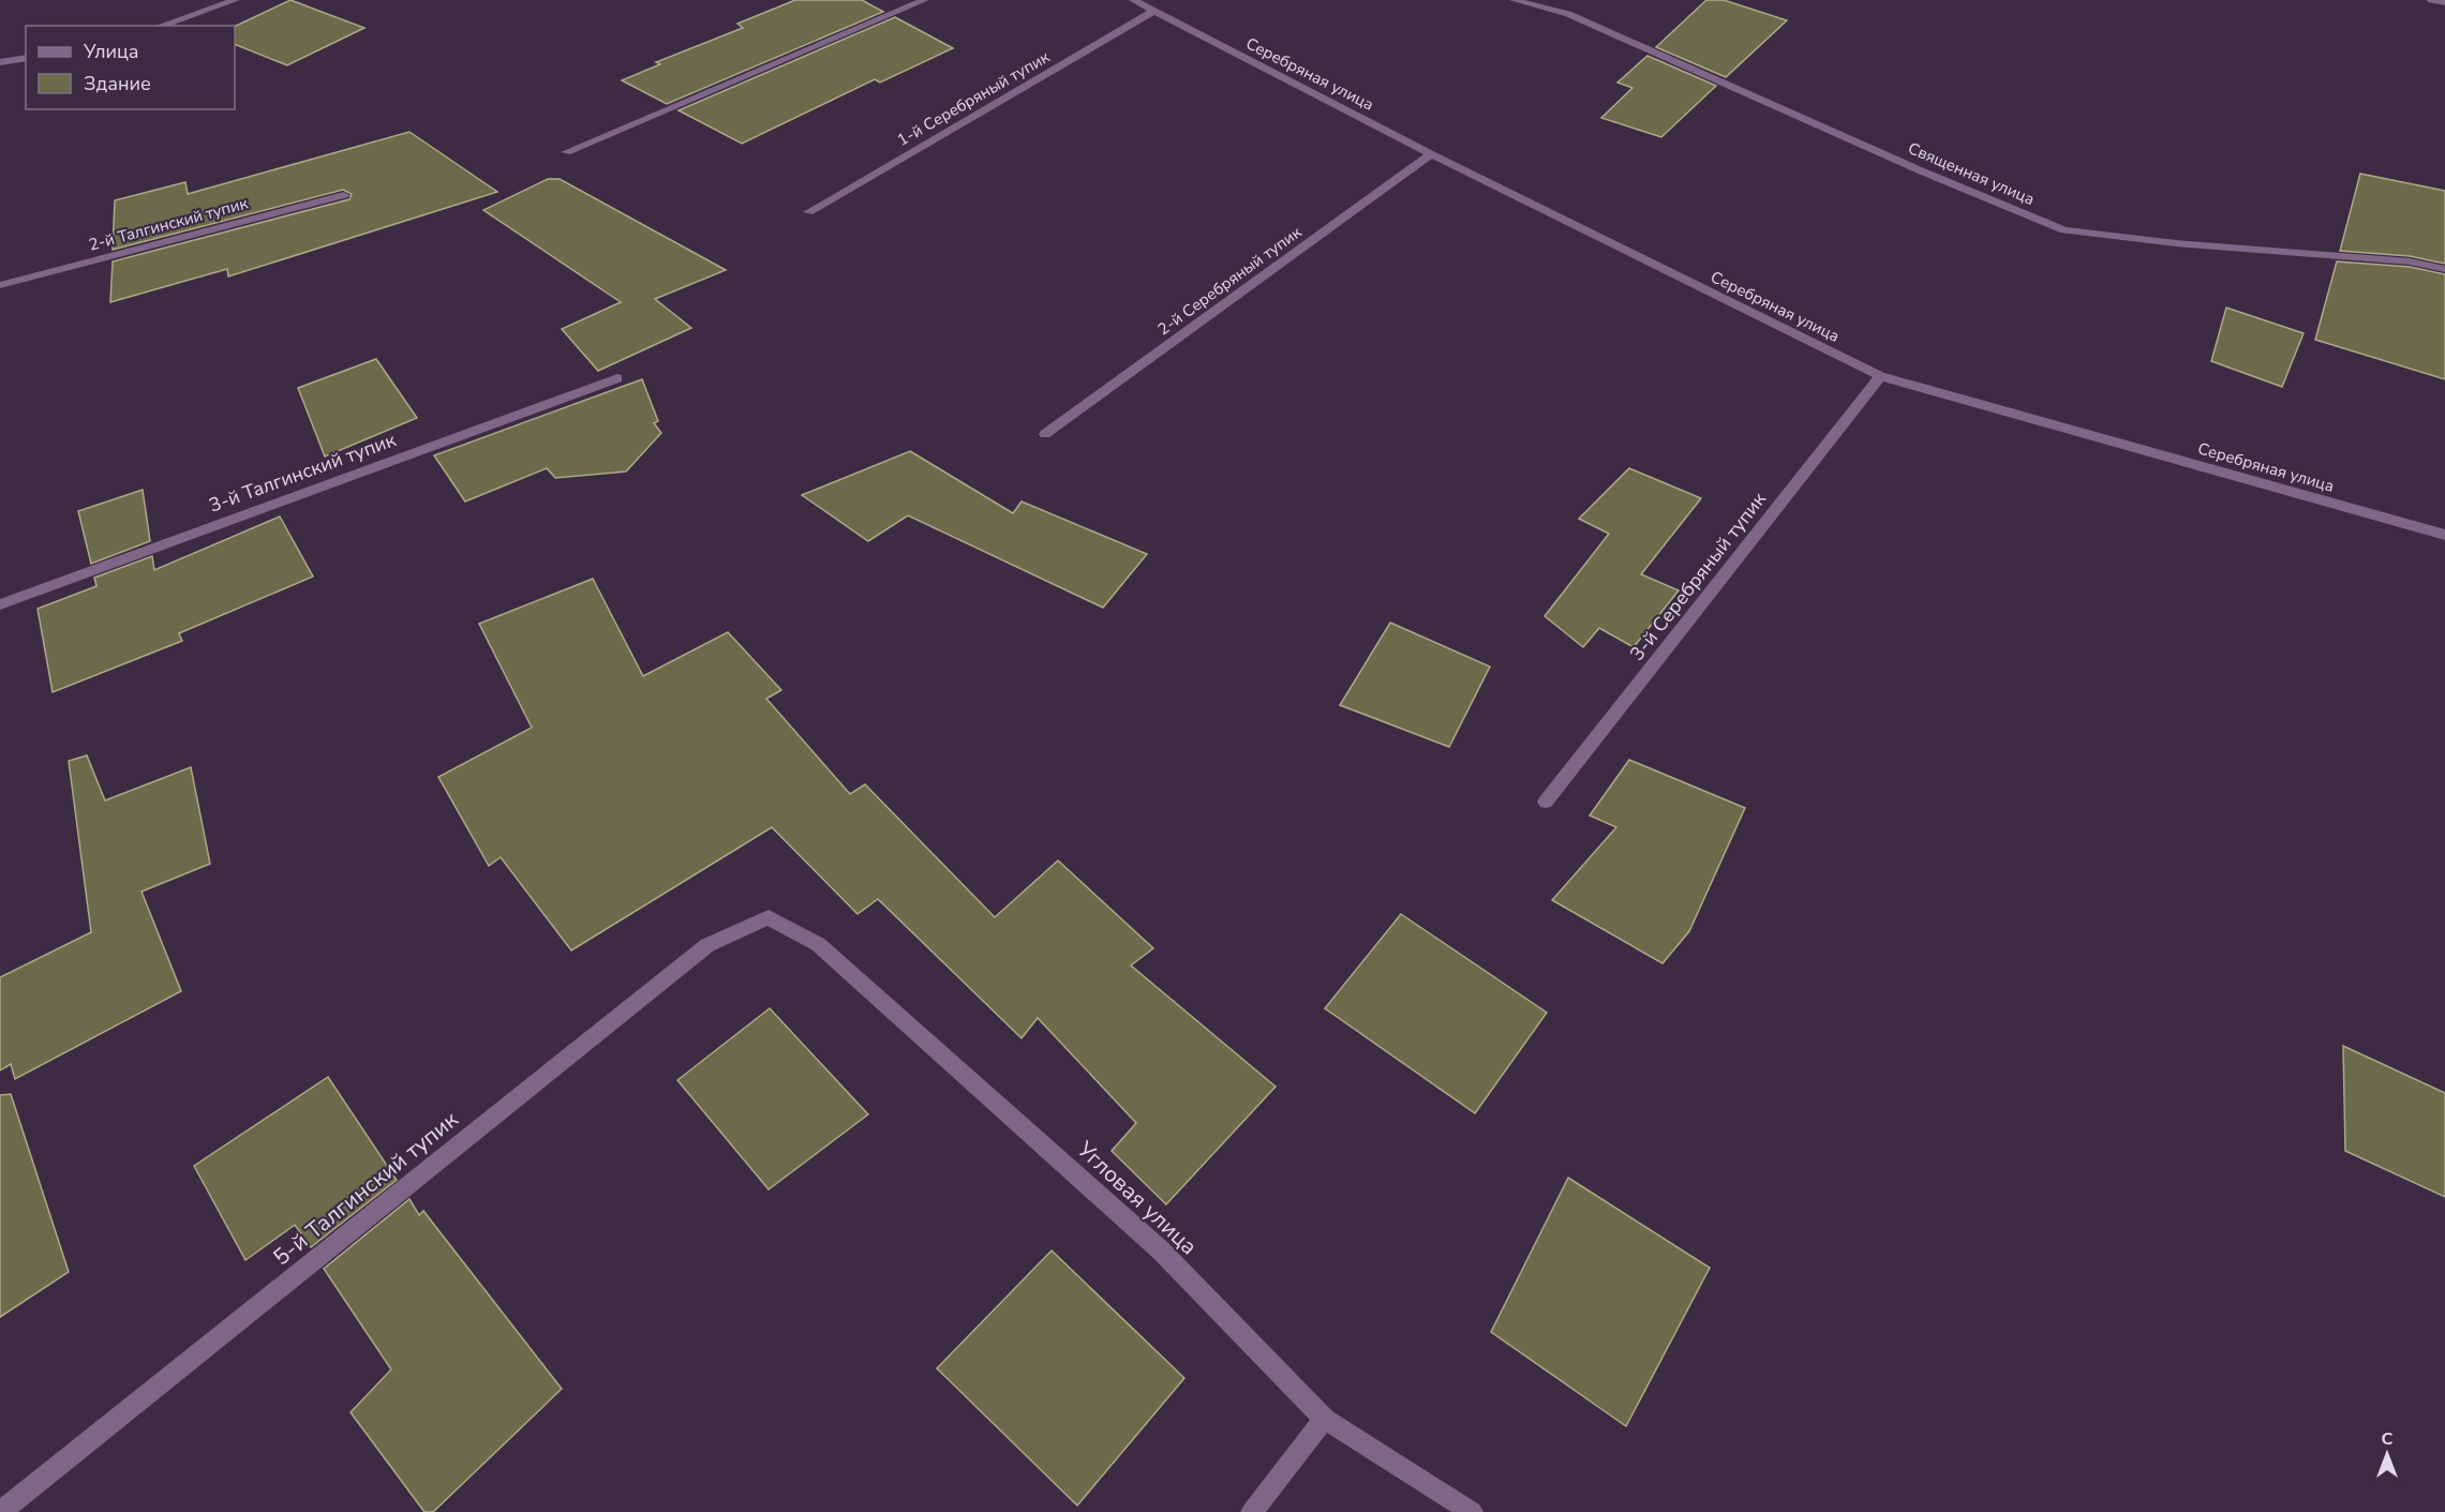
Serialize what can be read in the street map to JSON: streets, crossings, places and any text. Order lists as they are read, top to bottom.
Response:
{
  "streets": {
    "street": [
      "Серебряная улица",
      "1-й Серебряный тупик",
      "Священная улица",
      "2-й Талгинский тупик",
      "2-й Серебряный тупик",
      "3-й Талгинский тупик",
      "3-й Серебряный тупик",
      "5-й Талгинский тупик",
      "Угловая улица"
    ]
  },
  "crossings": [
    ["Серебряная улица", "1-й Серебряный тупик"],
    ["Серебряная улица", "2-й Серебряный тупик"],
    ["Серебряная улица", "3-й Серебряный тупик"],
    ["5-й Талгинский тупик", "Угловая улица"]
  ],
  "legend": ["Улица", "Здание"],
  "north": "top"
}
